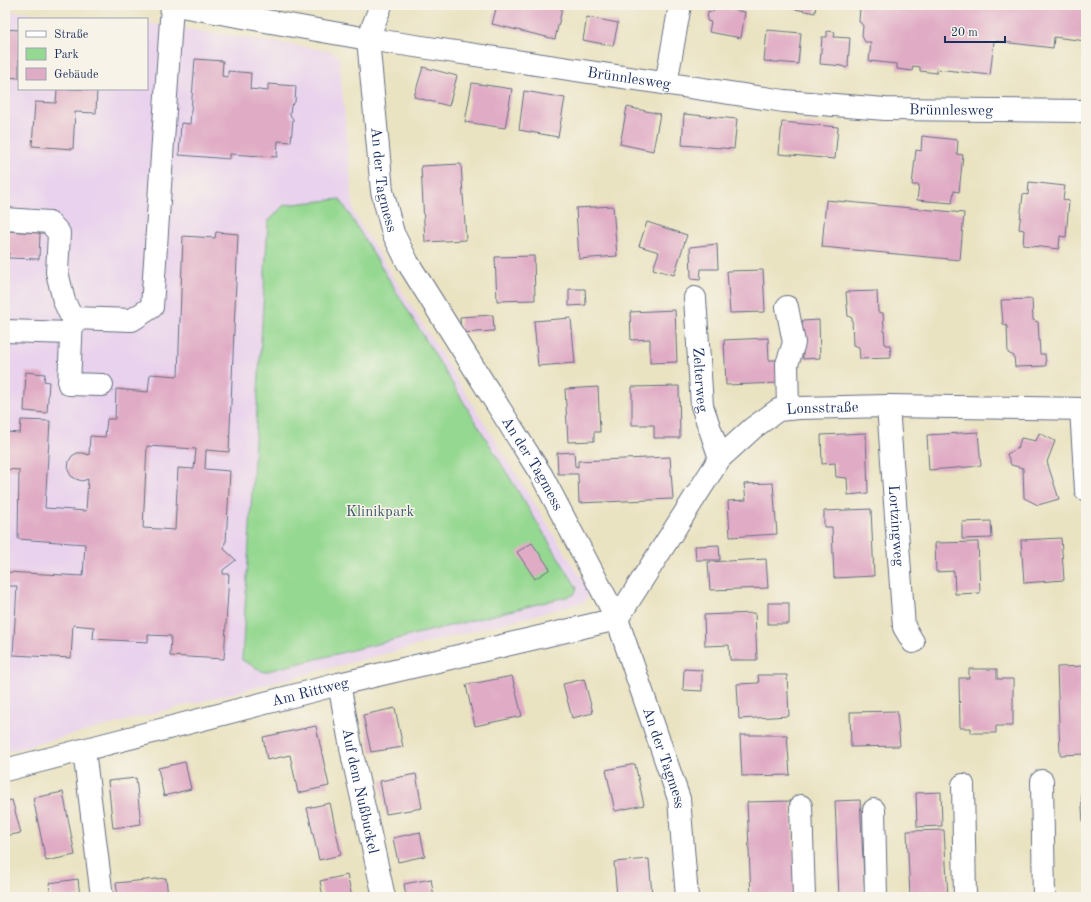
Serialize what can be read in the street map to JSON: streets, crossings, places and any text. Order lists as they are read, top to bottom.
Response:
{
  "streets": {
    "street": [
      "Brünnlesweg",
      "An der Tagmess",
      "Zelterweg",
      "Lonsstraße",
      "Lortzingweg",
      "Am Rittweg",
      "Auf dem Nußbuckel"
    ]
  },
  "crossings": [
    ["Brünnlesweg", "An der Tagmess"],
    ["An der Tagmess", "Lonsstraße"],
    ["An der Tagmess", "Am Rittweg"],
    ["Zelterweg", "Lonsstraße"],
    ["Lonsstraße", "Lortzingweg"],
    ["Lonsstraße", "Am Rittweg"],
    ["Am Rittweg", "Auf dem Nußbuckel"]
  ],
  "parks": ["Klinikpark"],
  "legend": ["Straße", "Park", "Gebäude"],
  "scale_bar": "20 m"
}
